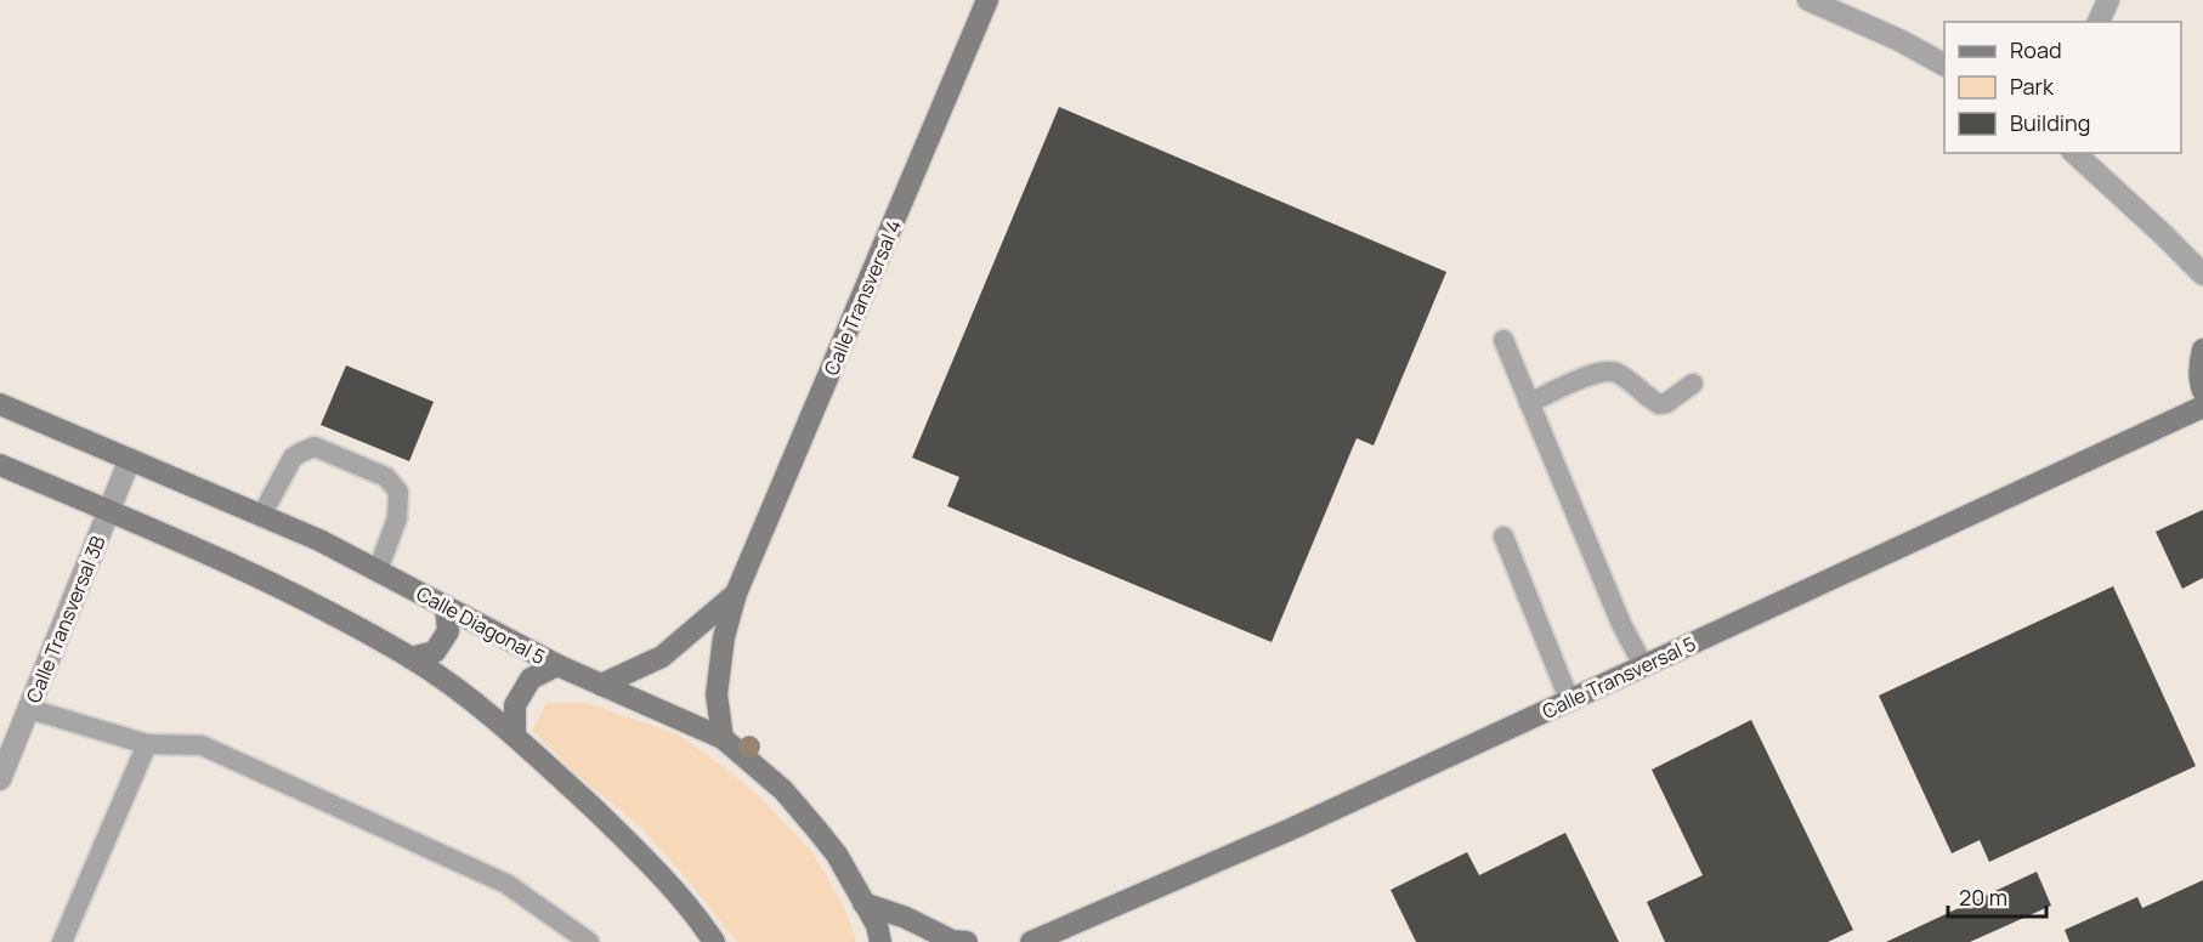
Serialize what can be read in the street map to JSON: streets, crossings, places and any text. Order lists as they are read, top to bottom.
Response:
{
  "streets": {
    "main road": ["Calle Transversal 4", "Calle Diagonal 5", "Calle Transversal 5"],
    "street": ["Calle Transversal 3B"]
  },
  "crossings": [
    ["Calle Transversal 4", "Calle Diagonal 5"],
    ["Calle Transversal 3B", "Calle Diagonal 5"]
  ],
  "legend": ["Road", "Park", "Building"],
  "scale_bar": "20 m"
}
